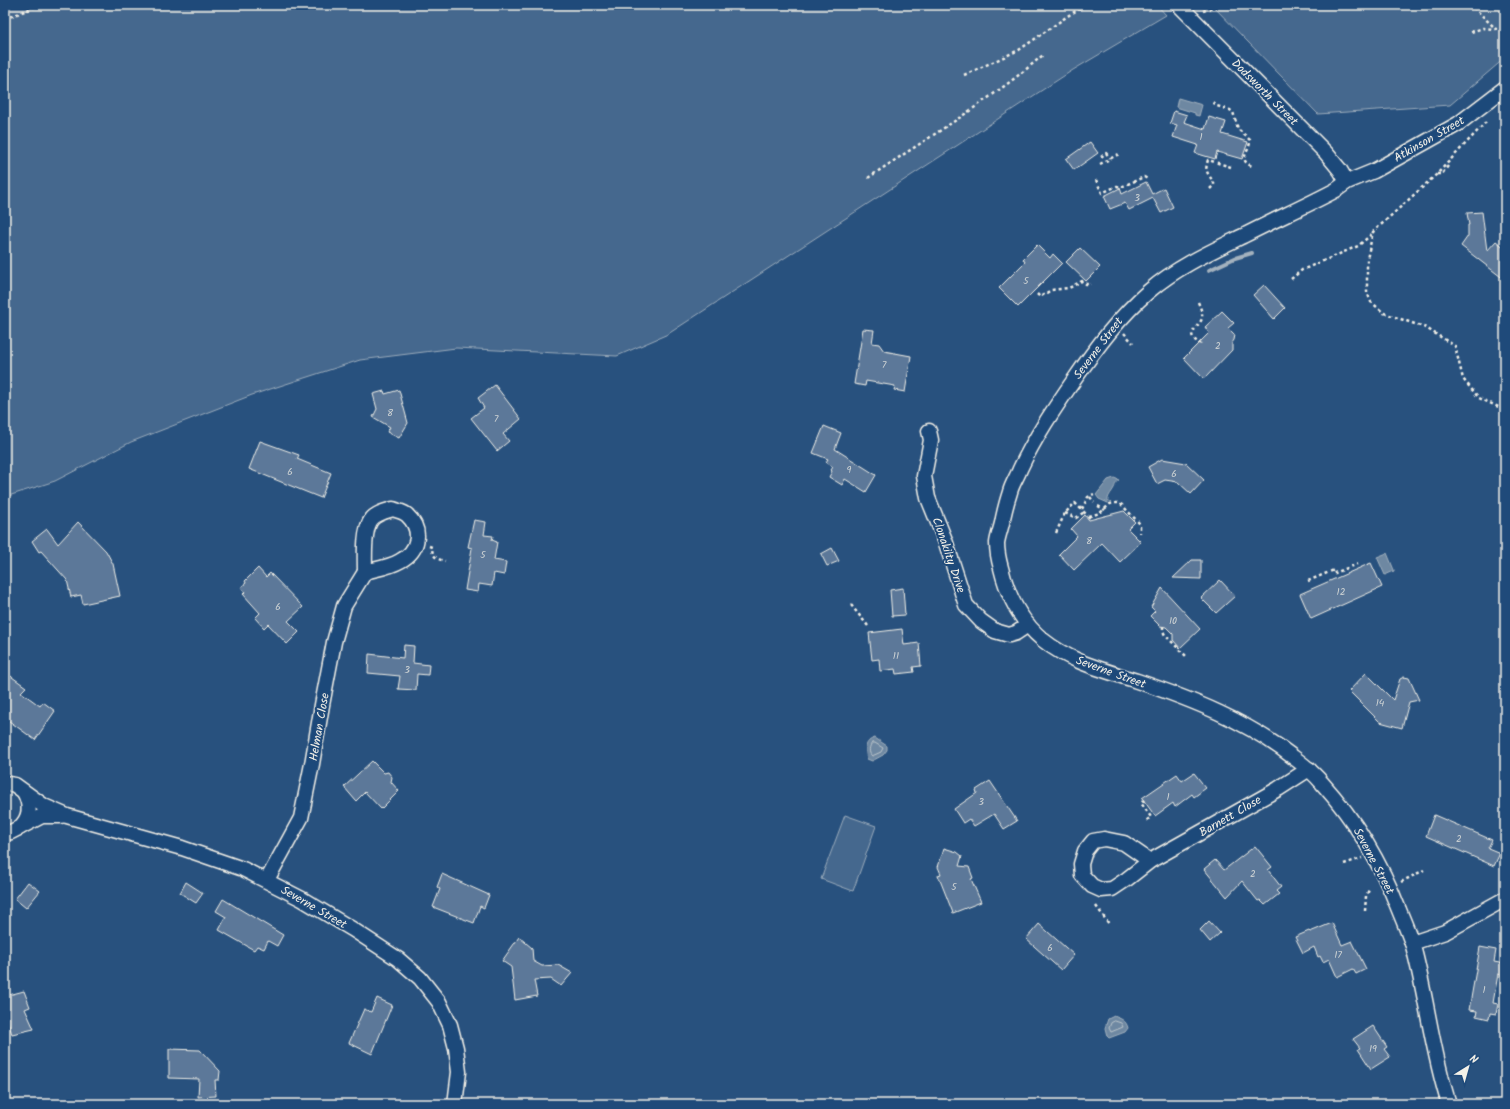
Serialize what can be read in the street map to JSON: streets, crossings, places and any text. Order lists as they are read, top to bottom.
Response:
{
  "streets": {
    "street": [
      "Dodsworth Street",
      "Atkinson Street",
      "Severne Street",
      "Clonakilty Drive",
      "Helman Close",
      "Barnett Close"
    ]
  },
  "crossings": [
    ["Dodsworth Street", "Atkinson Street"],
    ["Dodsworth Street", "Severne Street"],
    ["Atkinson Street", "Severne Street"],
    ["Severne Street", "Clonakilty Drive"],
    ["Severne Street", "Helman Close"],
    ["Severne Street", "Barnett Close"]
  ],
  "house_numbers": [
    "1",
    "3",
    "5",
    "2",
    "7",
    "8",
    "7",
    "9",
    "6",
    "6",
    "8",
    "5",
    "12",
    "6",
    "10",
    "11",
    "3",
    "14",
    "1",
    "3",
    "2",
    "2",
    "5",
    "6",
    "17",
    "1",
    "19"
  ],
  "north": "top right"
}
